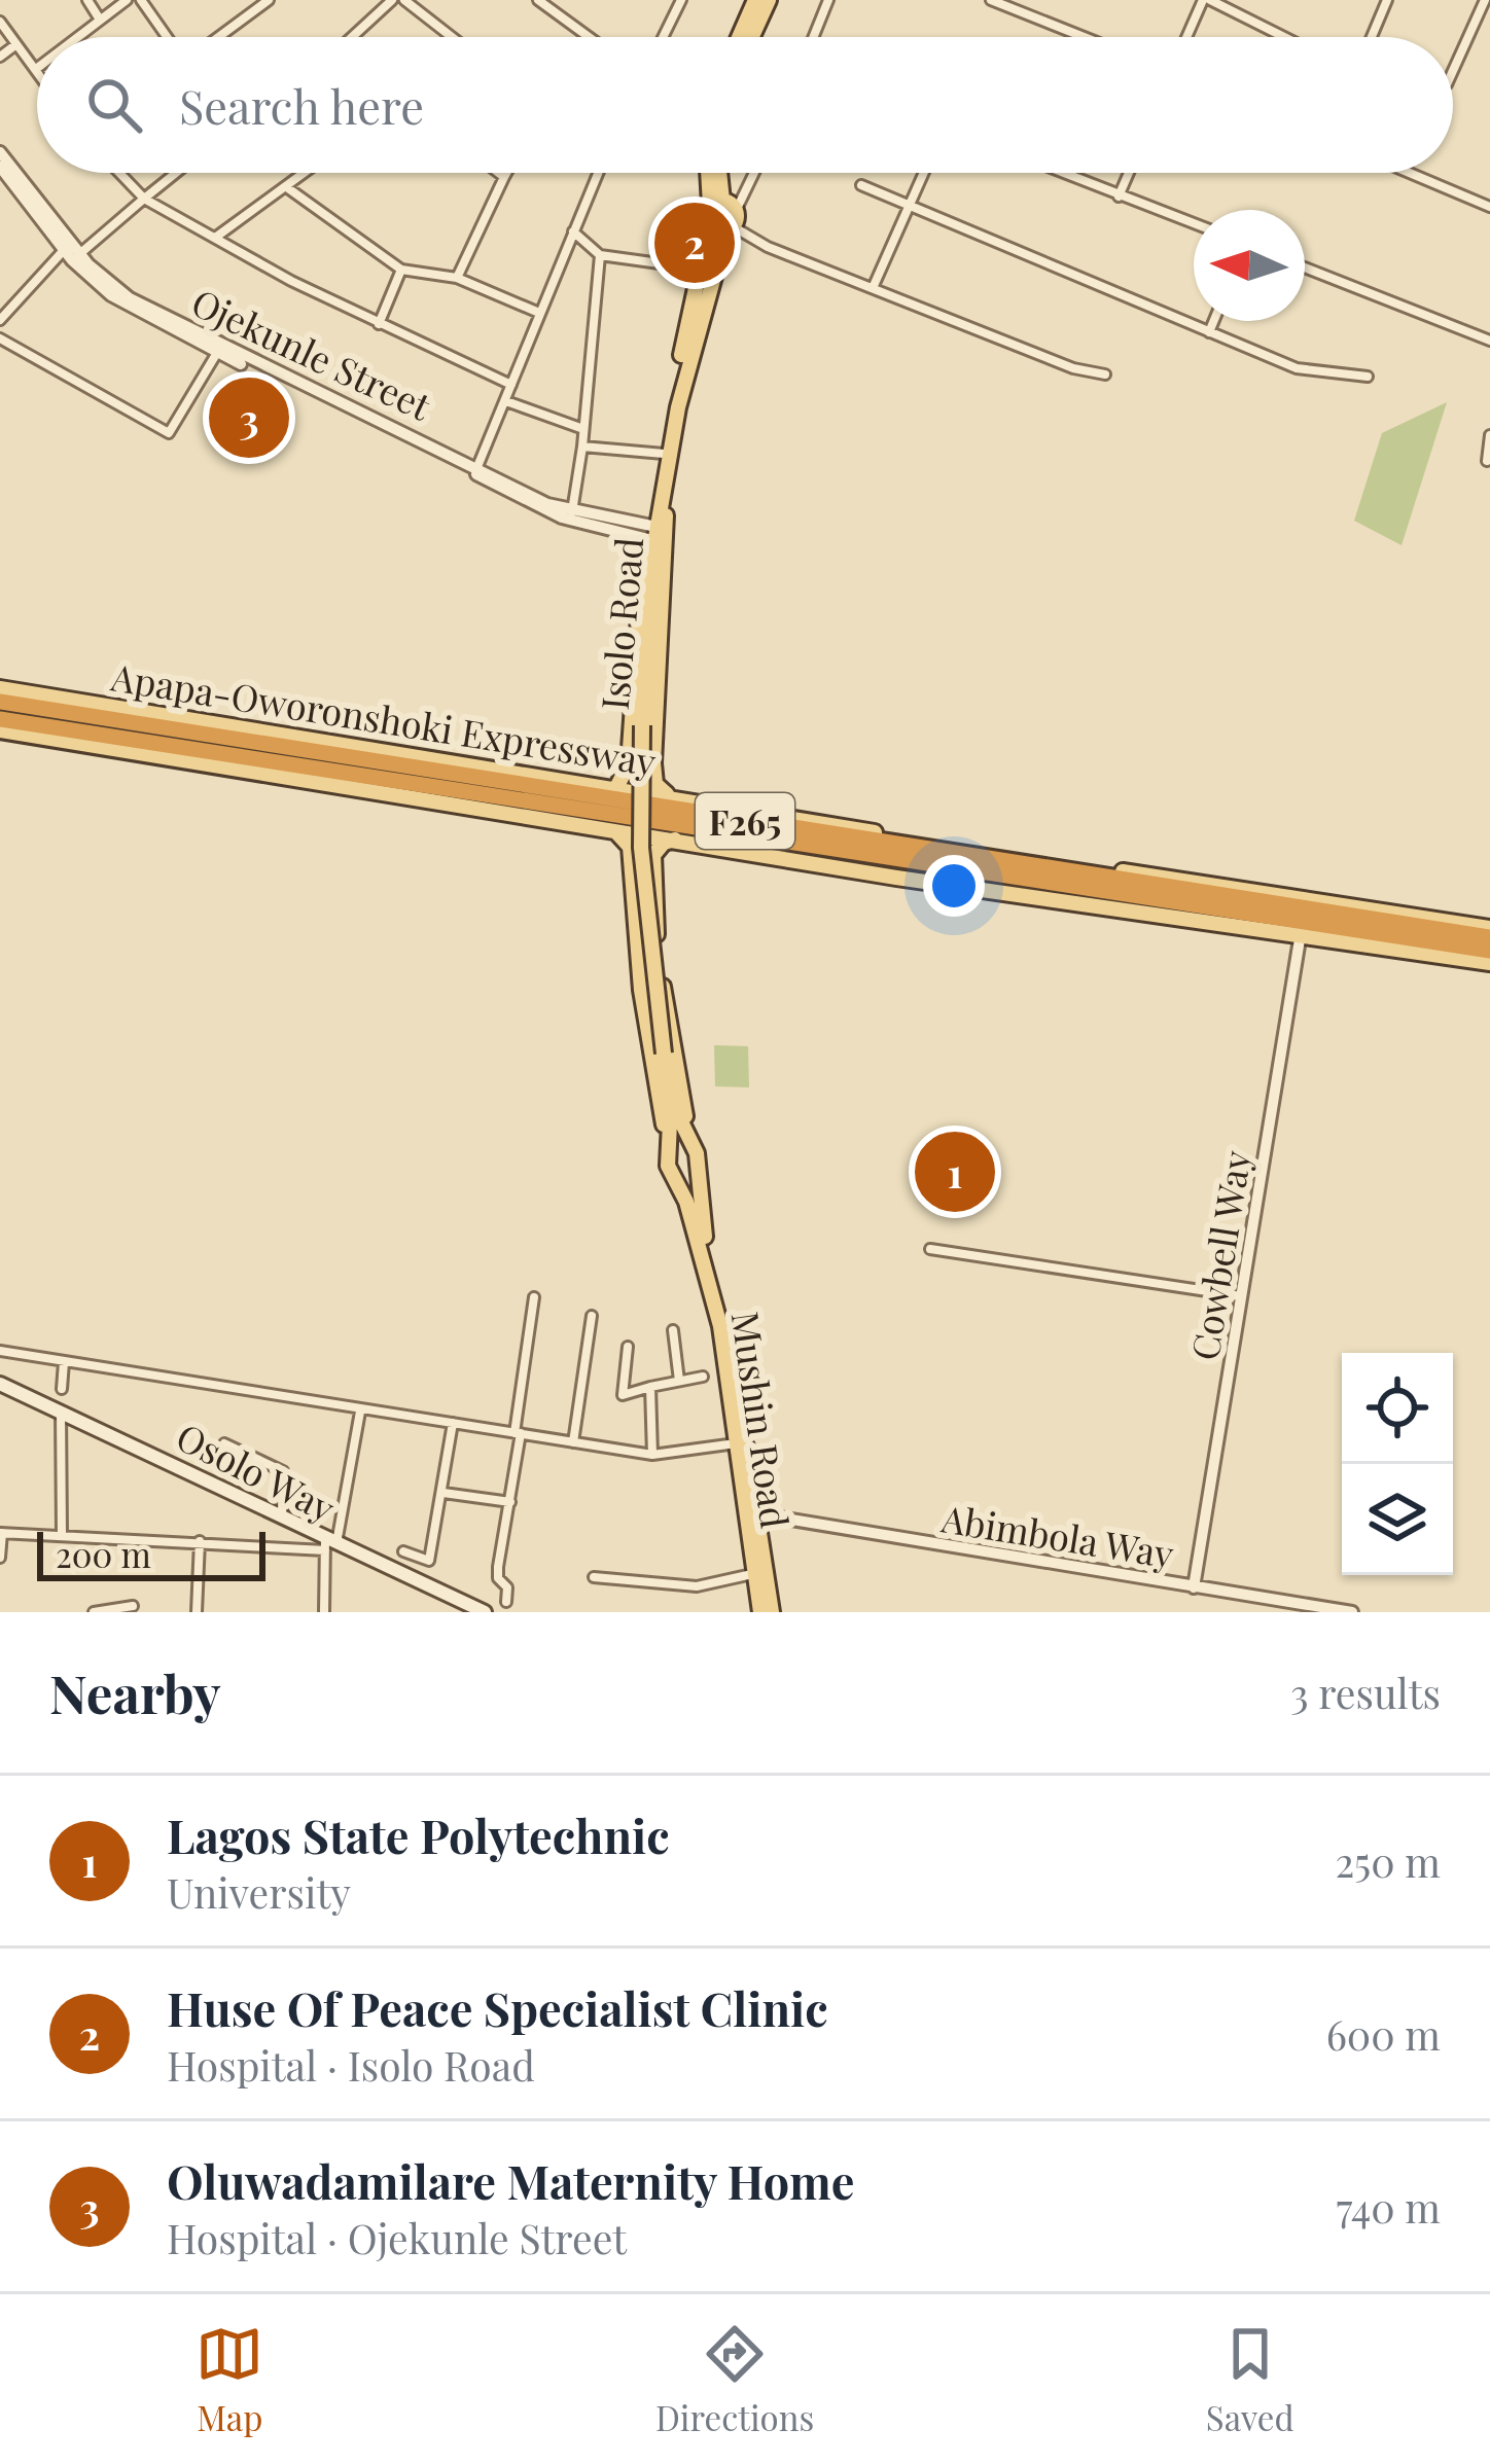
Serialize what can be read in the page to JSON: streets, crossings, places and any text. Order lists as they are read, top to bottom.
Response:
{
  "streets": {
    "highway": ["Apapa-Oworonshoki Expressway", "F265"],
    "main road": ["Isolo Road", "Mushin Road", "Osolo Way"],
    "street": ["Ojekunle Street", "Cowbell Way", "Abimbola Way"]
  },
  "crossings": [
    ["Apapa-Oworonshoki Expressway", "Cowbell Way"],
    ["Cowbell Way", "Abimbola Way"],
    ["Mushin Road", "Abimbola Way"]
  ],
  "scale_bar": "200 m",
  "north": "left",
  "page": {
    "search": "Search here",
    "pins": ["2", "3", "1"],
    "scale": "200 m",
    "heading": ["Nearby", "3 results"],
    "list": [
      {
        "mark": "1",
        "name": "Lagos State Polytechnic",
        "note": "University",
        "value": "250 m"
      },
      {
        "mark": "2",
        "name": "Huse Of Peace Specialist Clinic",
        "note": "Hospital · Isolo Road",
        "value": "600 m"
      },
      {
        "mark": "3",
        "name": "Oluwadamilare Maternity Home",
        "note": "Hospital · Ojekunle Street",
        "value": "740 m"
      }
    ],
    "nav": ["Map", "Directions", "Saved"]
  }
}
